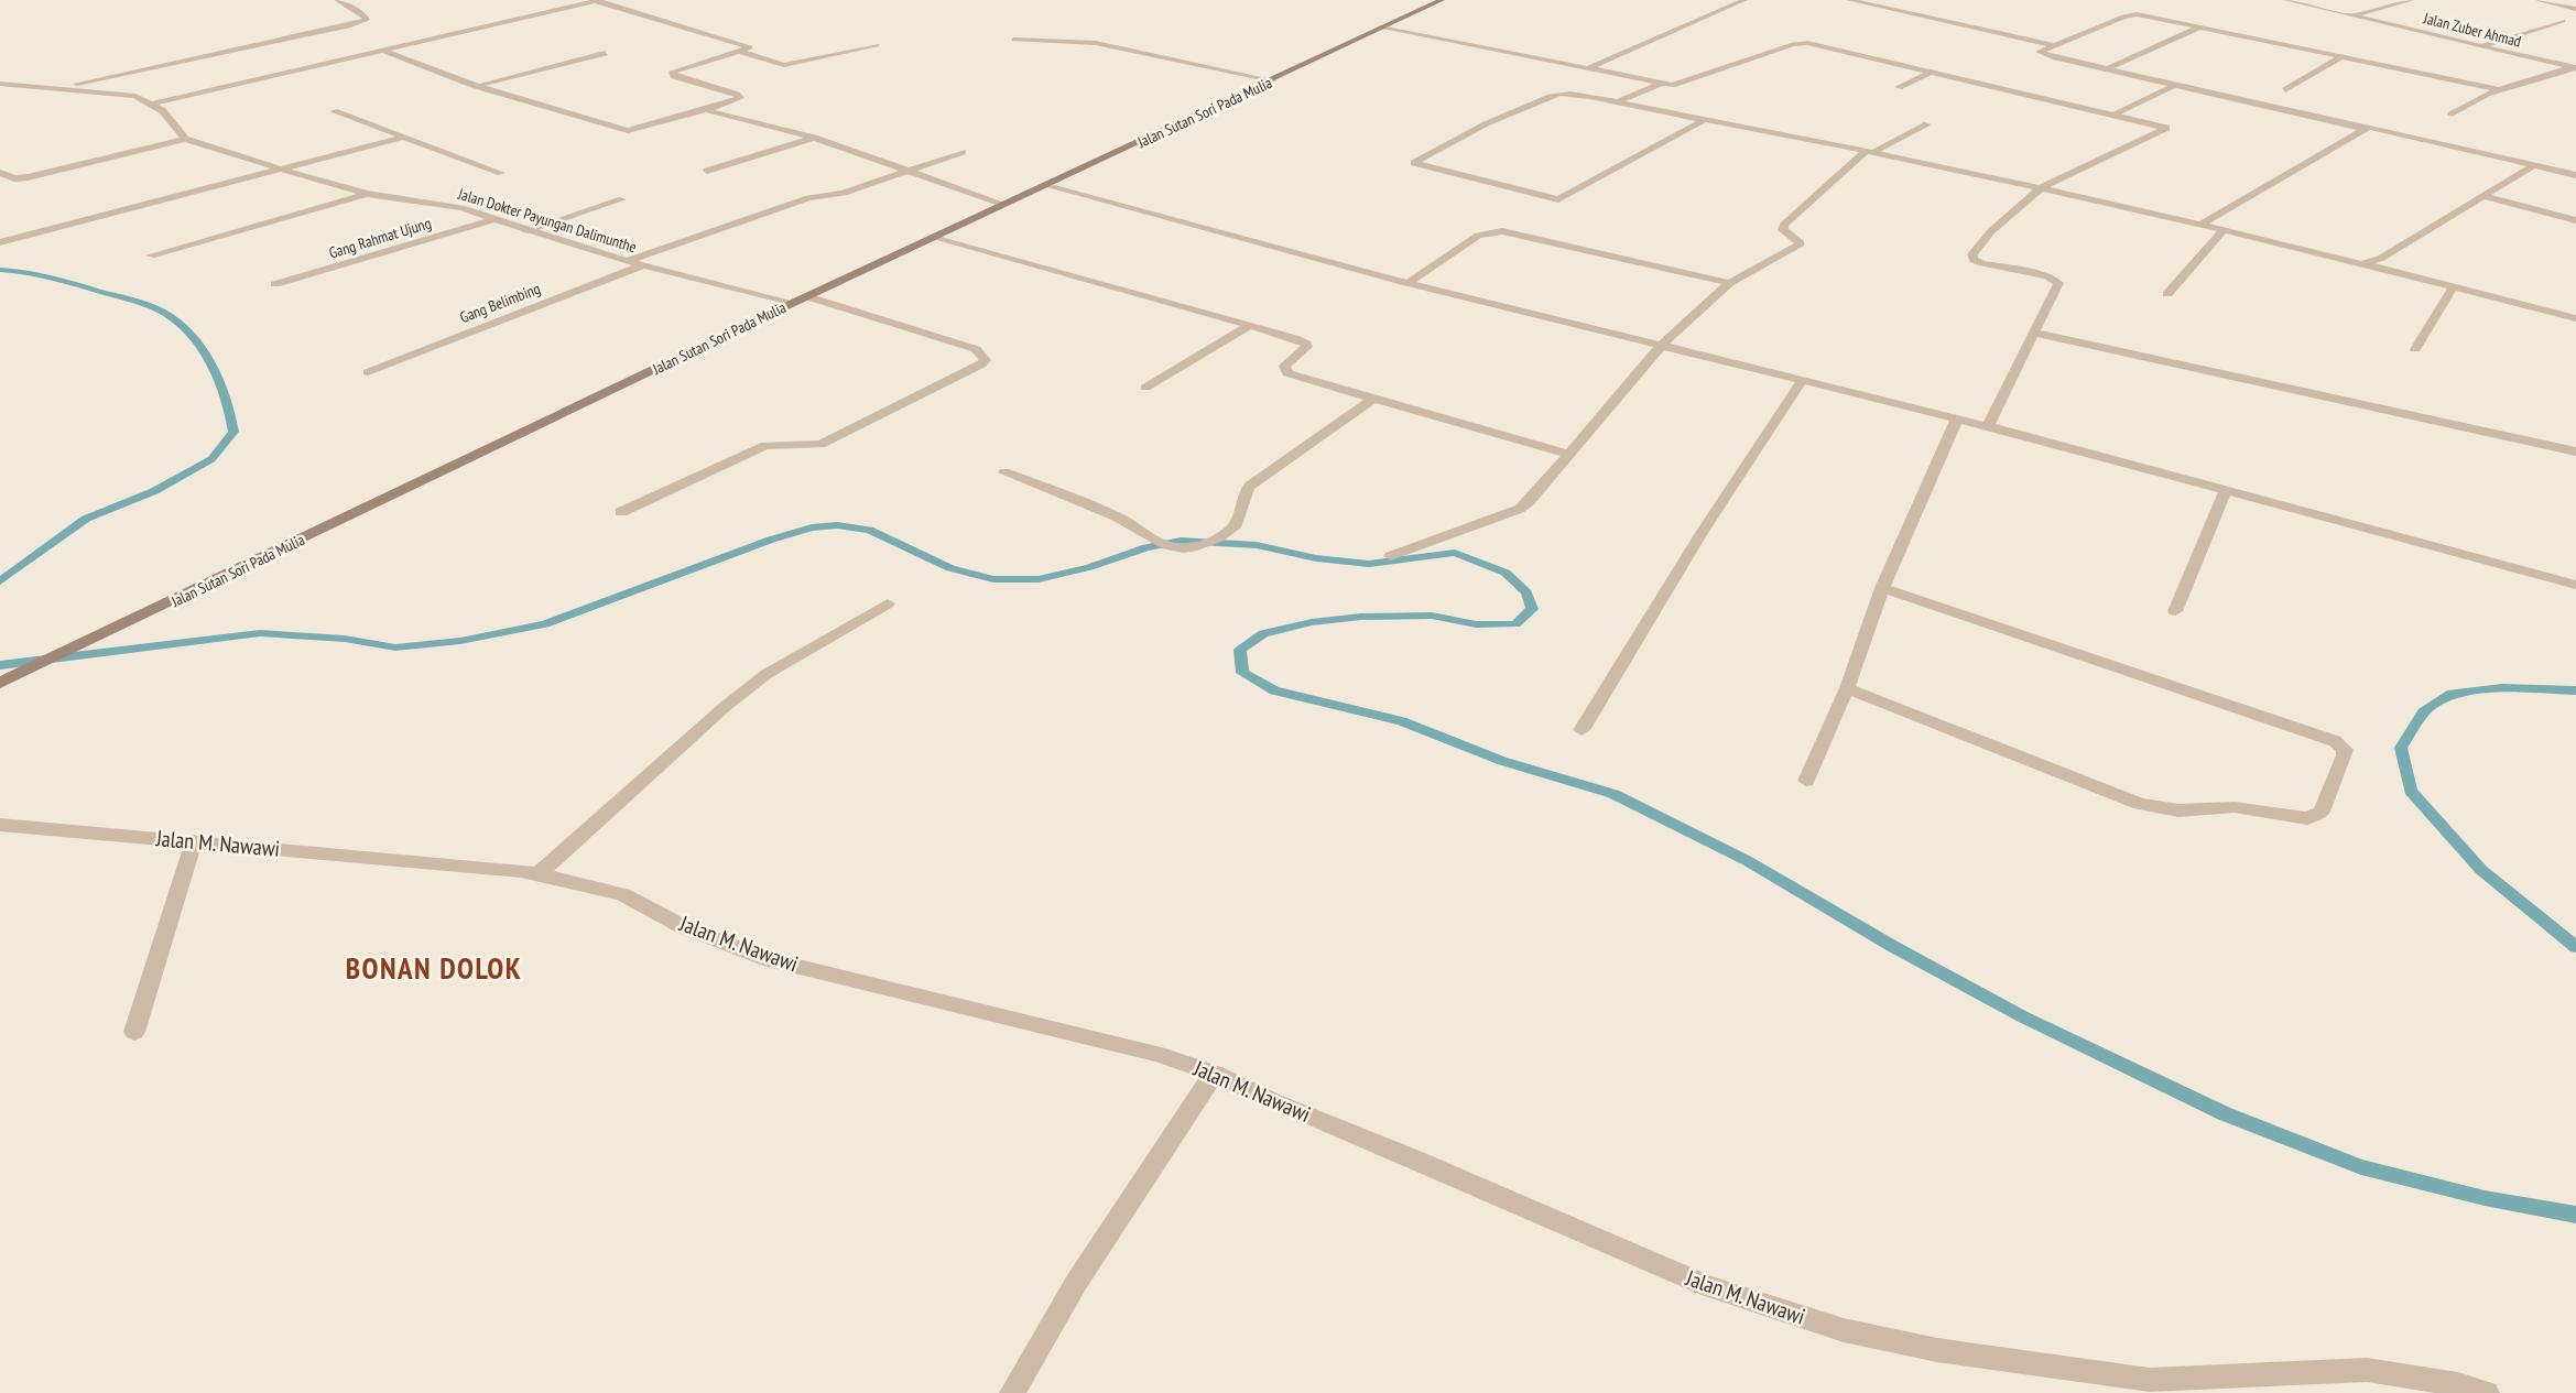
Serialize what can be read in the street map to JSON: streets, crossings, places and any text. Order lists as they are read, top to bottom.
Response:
{
  "streets": {
    "street": [
      "Jalan Zuber Ahmad",
      "Jalan Sutan Sori Pada Mulia",
      "Jalan Dokter Payungan Dalimunthe",
      "Gang Rahmat Ujung",
      "Gang Belimbing",
      "Jalan M. Nawawi"
    ]
  },
  "crossings": [
    ["Jalan Sutan Sori Pada Mulia", "Jalan Dokter Payungan Dalimunthe"],
    ["Jalan Dokter Payungan Dalimunthe", "Gang Rahmat Ujung"],
    ["Jalan Dokter Payungan Dalimunthe", "Gang Belimbing"]
  ],
  "districts": ["BONAN DOLOK"]
}
